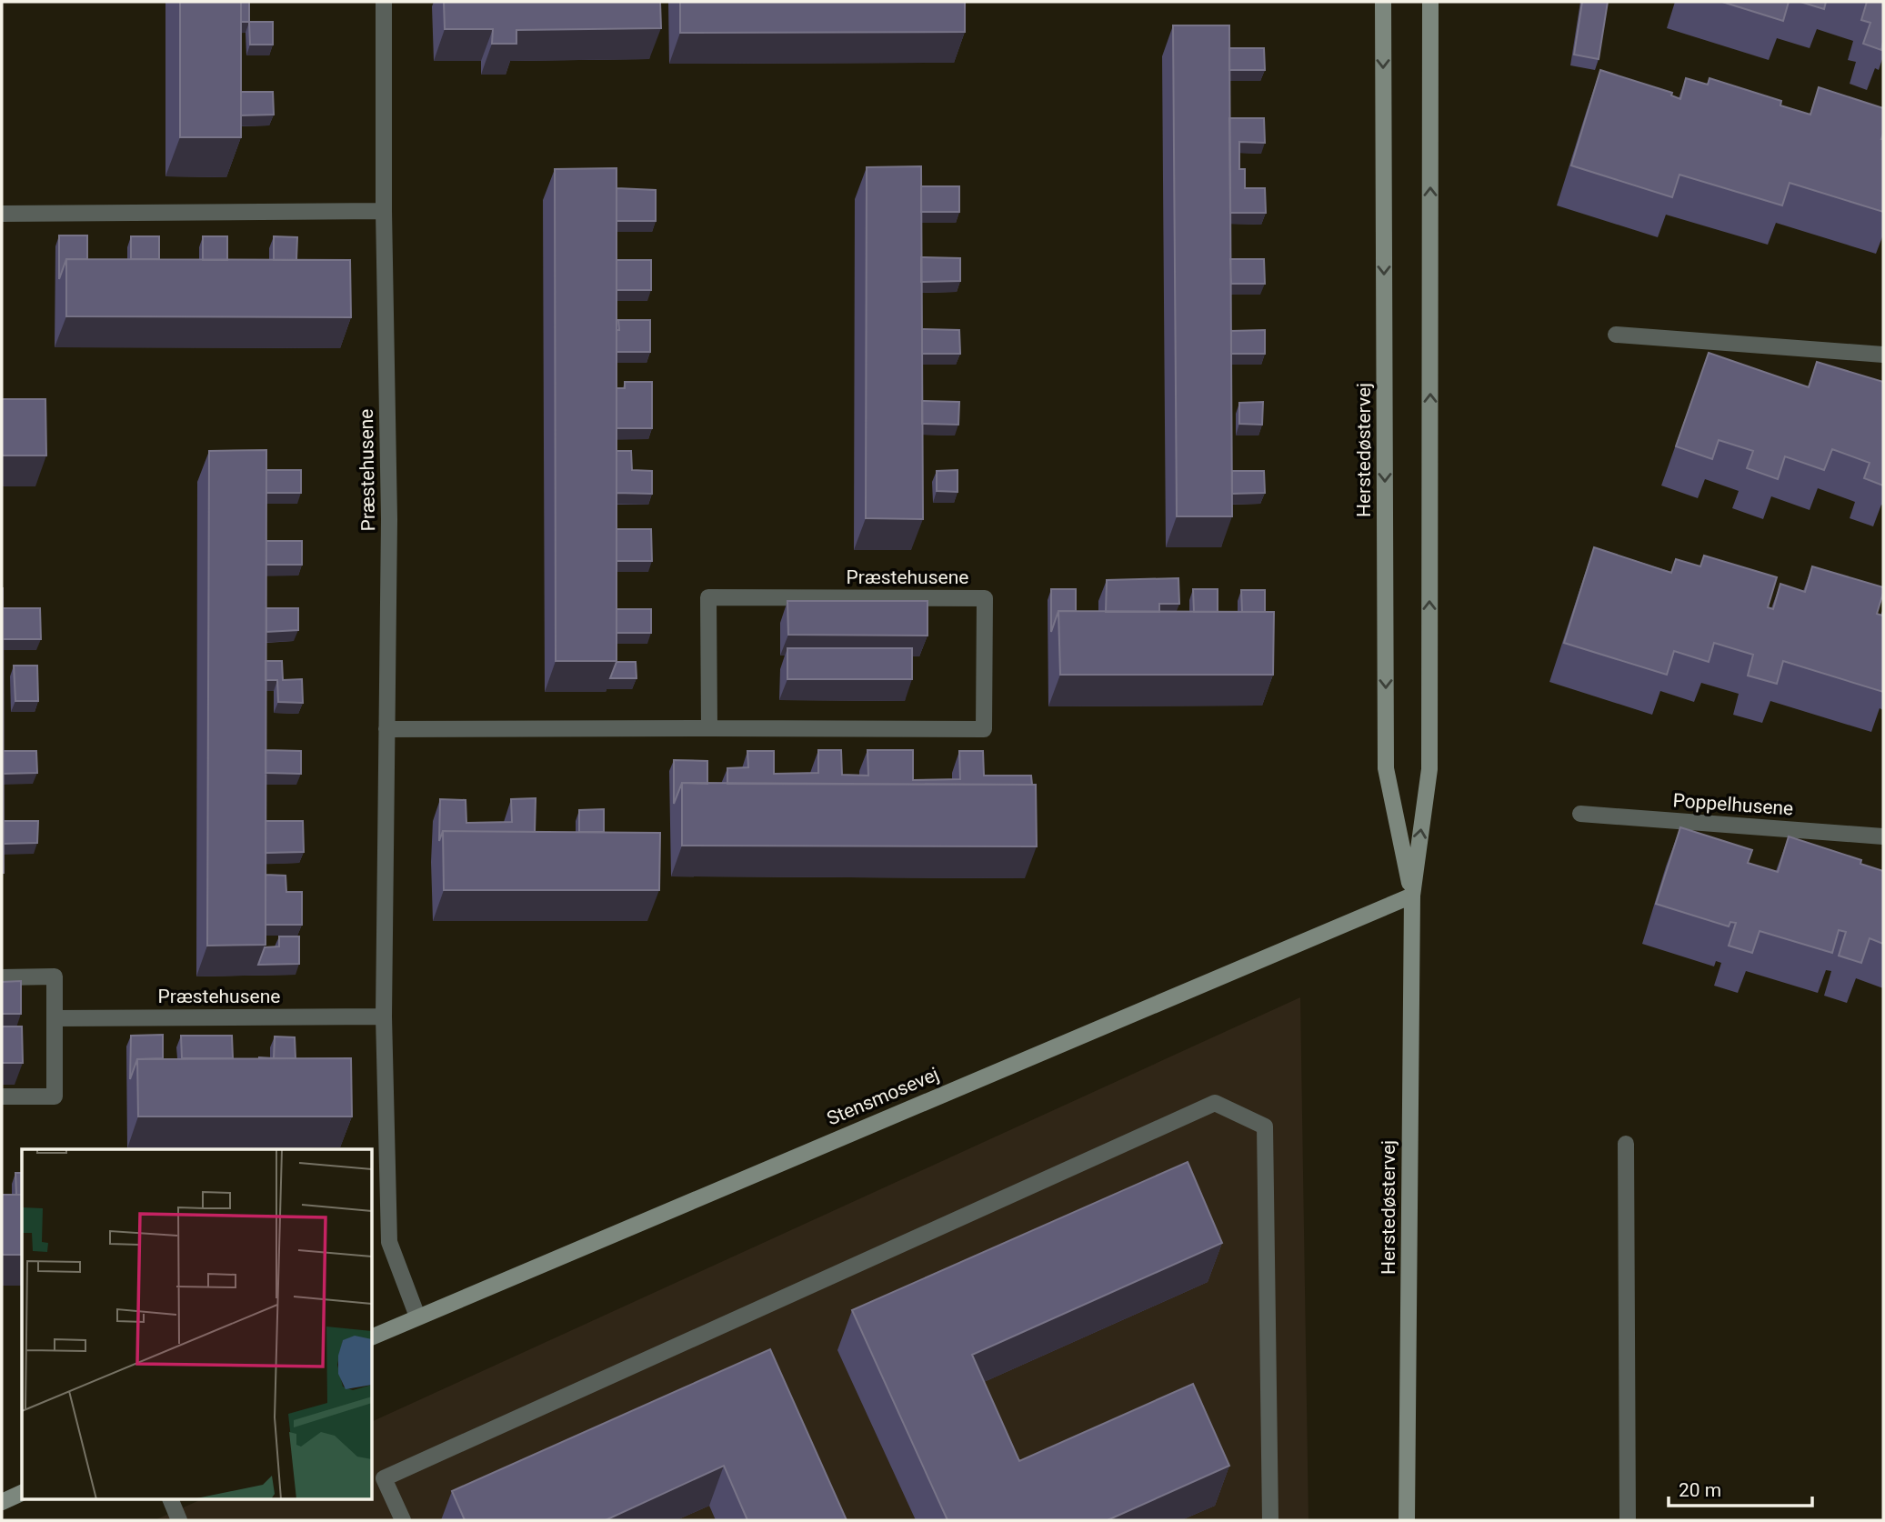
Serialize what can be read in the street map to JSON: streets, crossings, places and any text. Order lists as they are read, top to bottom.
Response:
{
  "streets": {
    "street": [
      "Herstedøstervej",
      "Præstehusene",
      "Poppelhusene",
      "Stensmosevej"
    ]
  },
  "crossings": [
    ["Herstedøstervej", "Stensmosevej"],
    ["Præstehusene", "Stensmosevej"]
  ],
  "scale_bar": "20 m"
}
